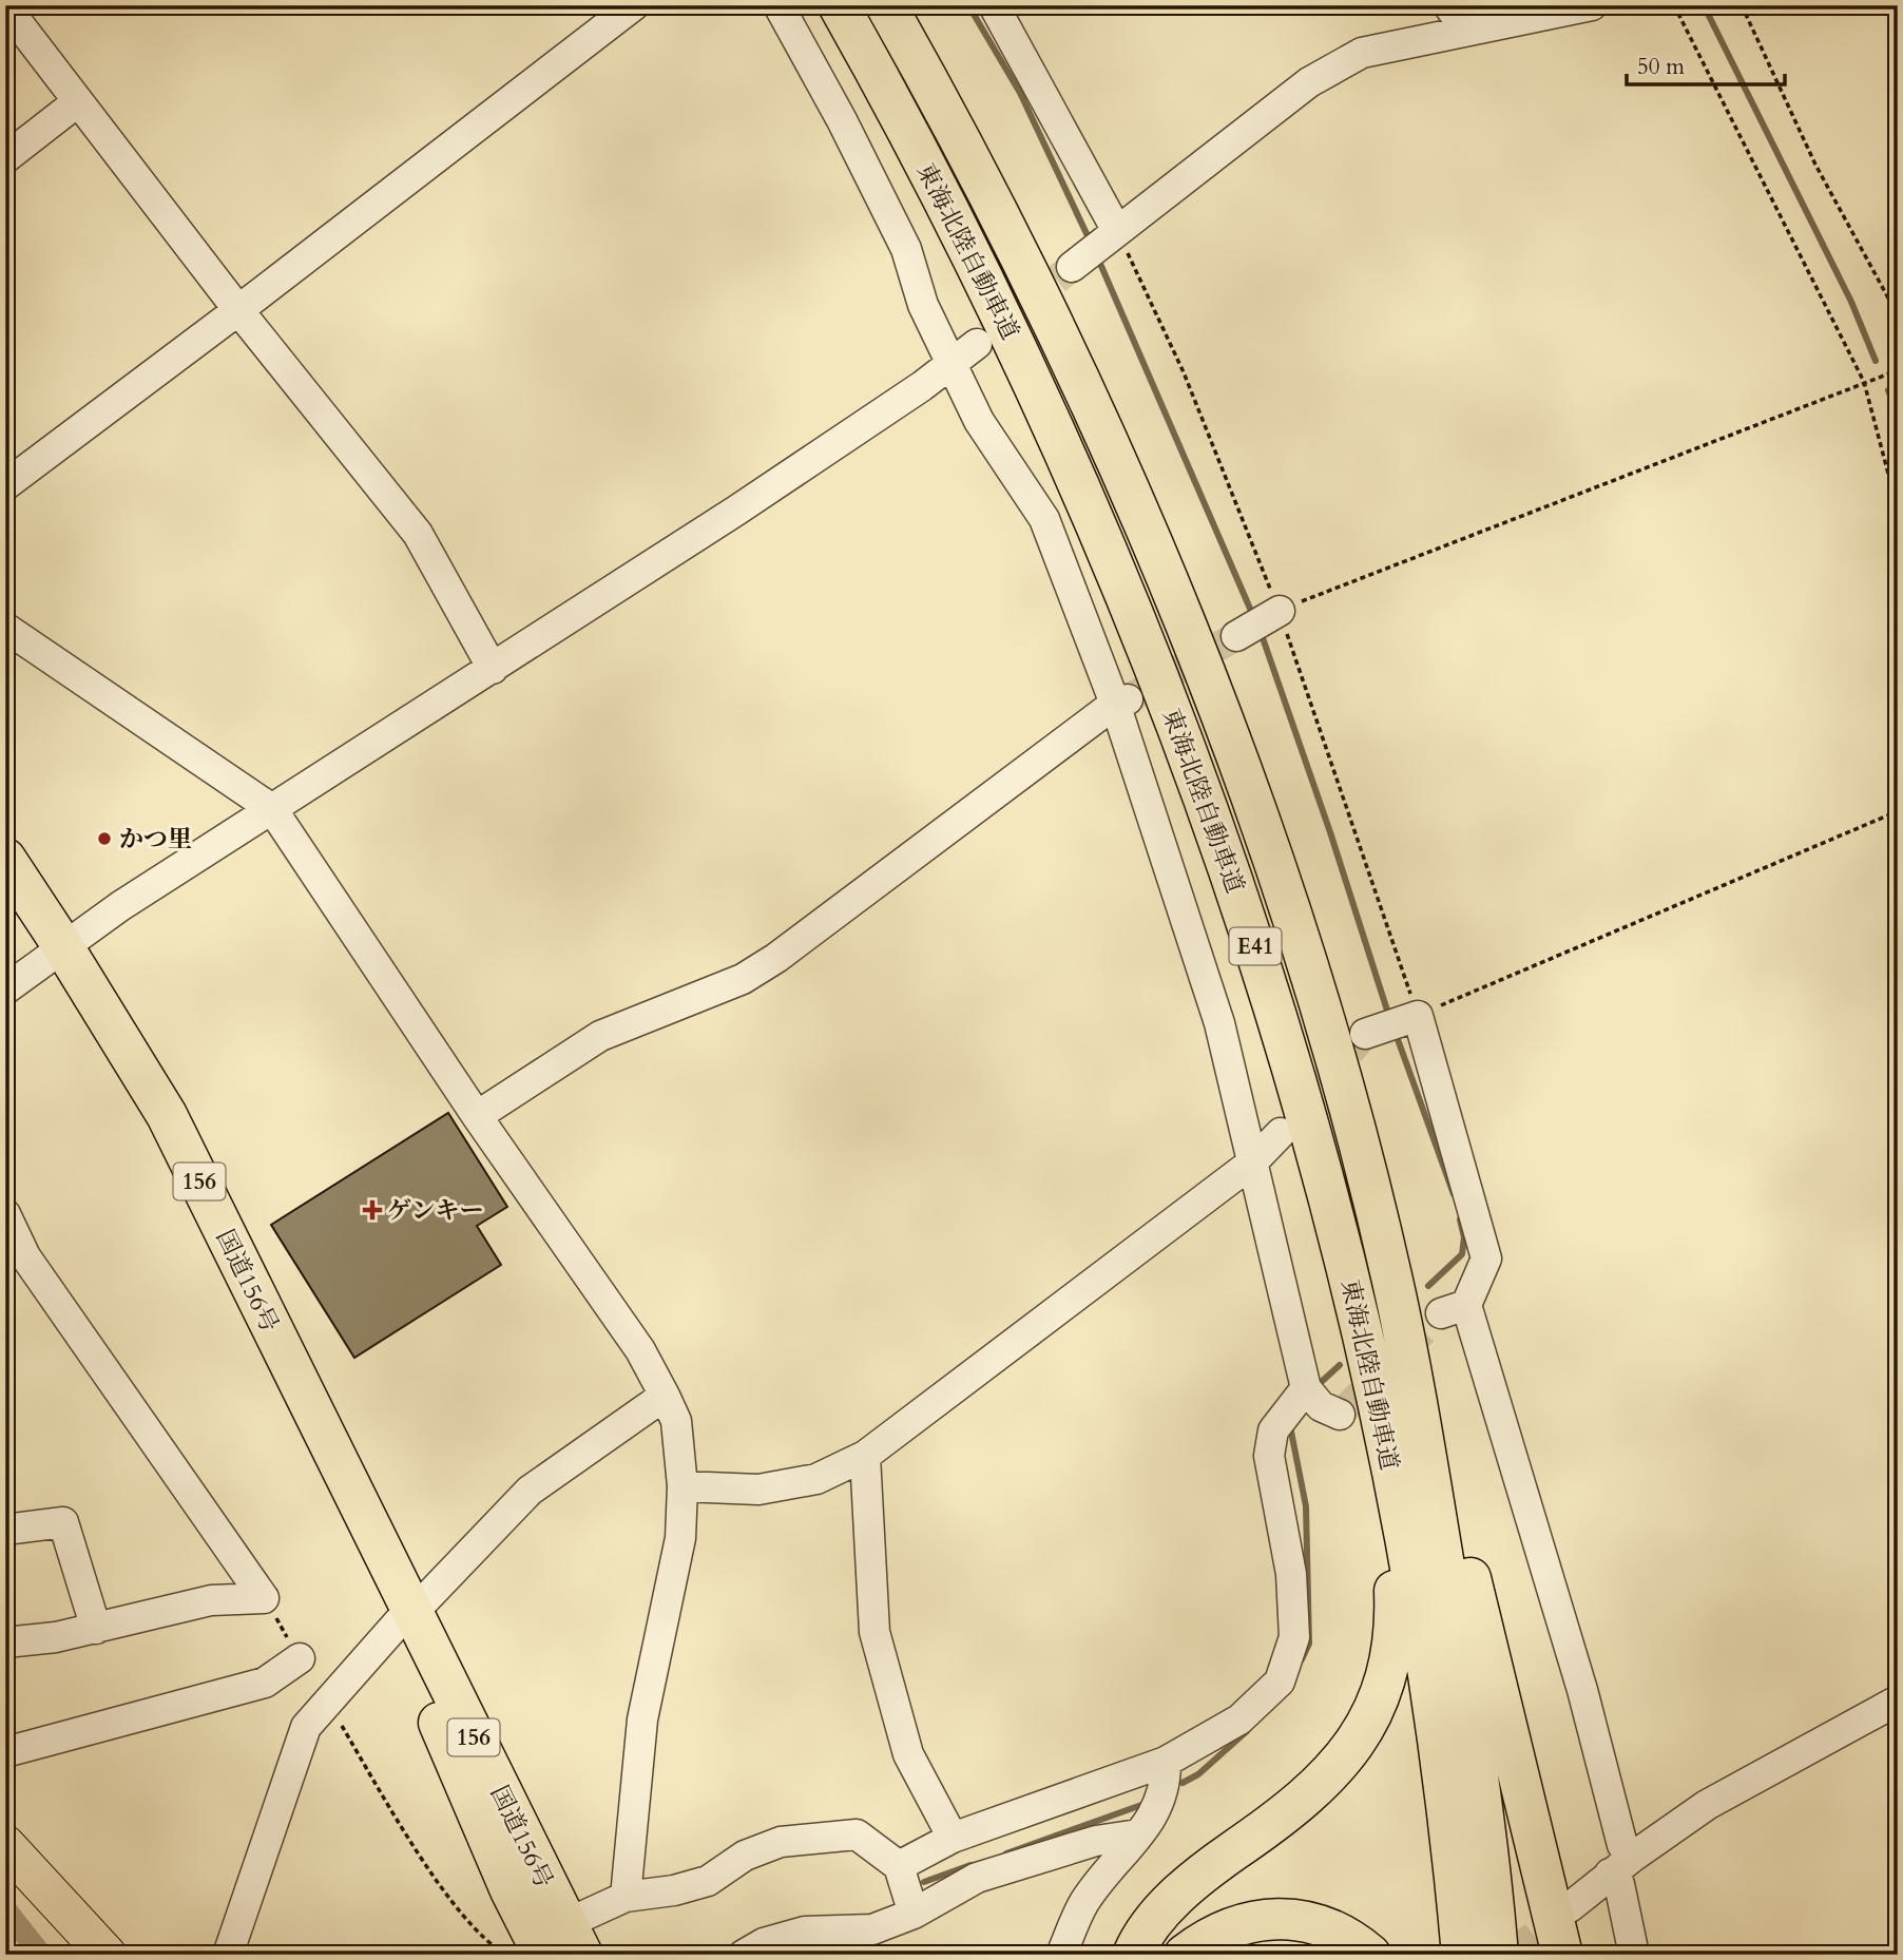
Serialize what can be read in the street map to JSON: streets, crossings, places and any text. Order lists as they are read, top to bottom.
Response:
{
  "streets": {
    "highway": [
      "東海北陸自動車道",
      "E41",
      "156",
      "国道156号"
    ]
  },
  "places": {
    "other": ["かつ里"],
    "health": ["ゲンキー"]
  },
  "scale_bar": "50 m"
}
